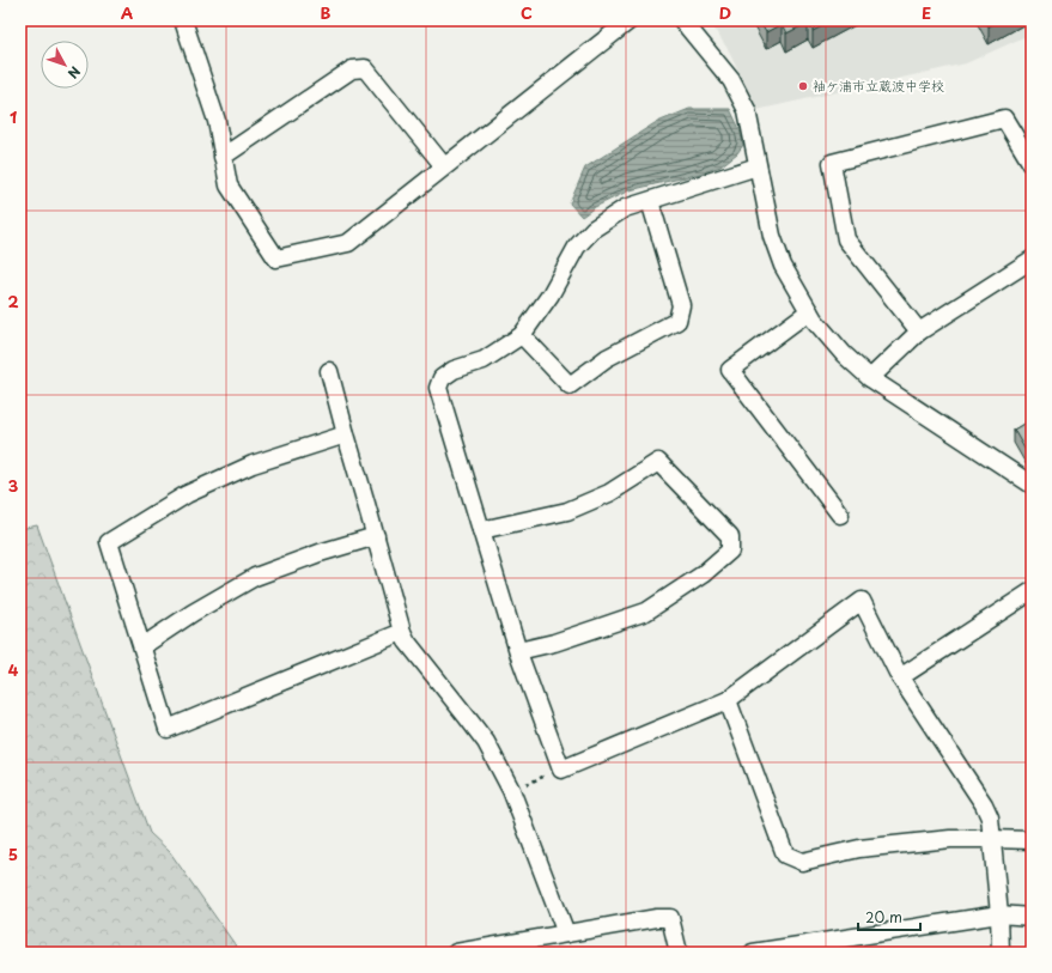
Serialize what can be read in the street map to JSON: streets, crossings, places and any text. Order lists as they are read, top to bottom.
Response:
{
  "places": ["袖ケ浦市立蔵波中学校"],
  "scale_bar": "20 m",
  "north": "bottom right",
  "grid": {
    "columns": [
      "A",
      "B",
      "C",
      "D",
      "E"
    ],
    "rows": [
      "1",
      "2",
      "3",
      "4",
      "5"
    ]
  }
}
